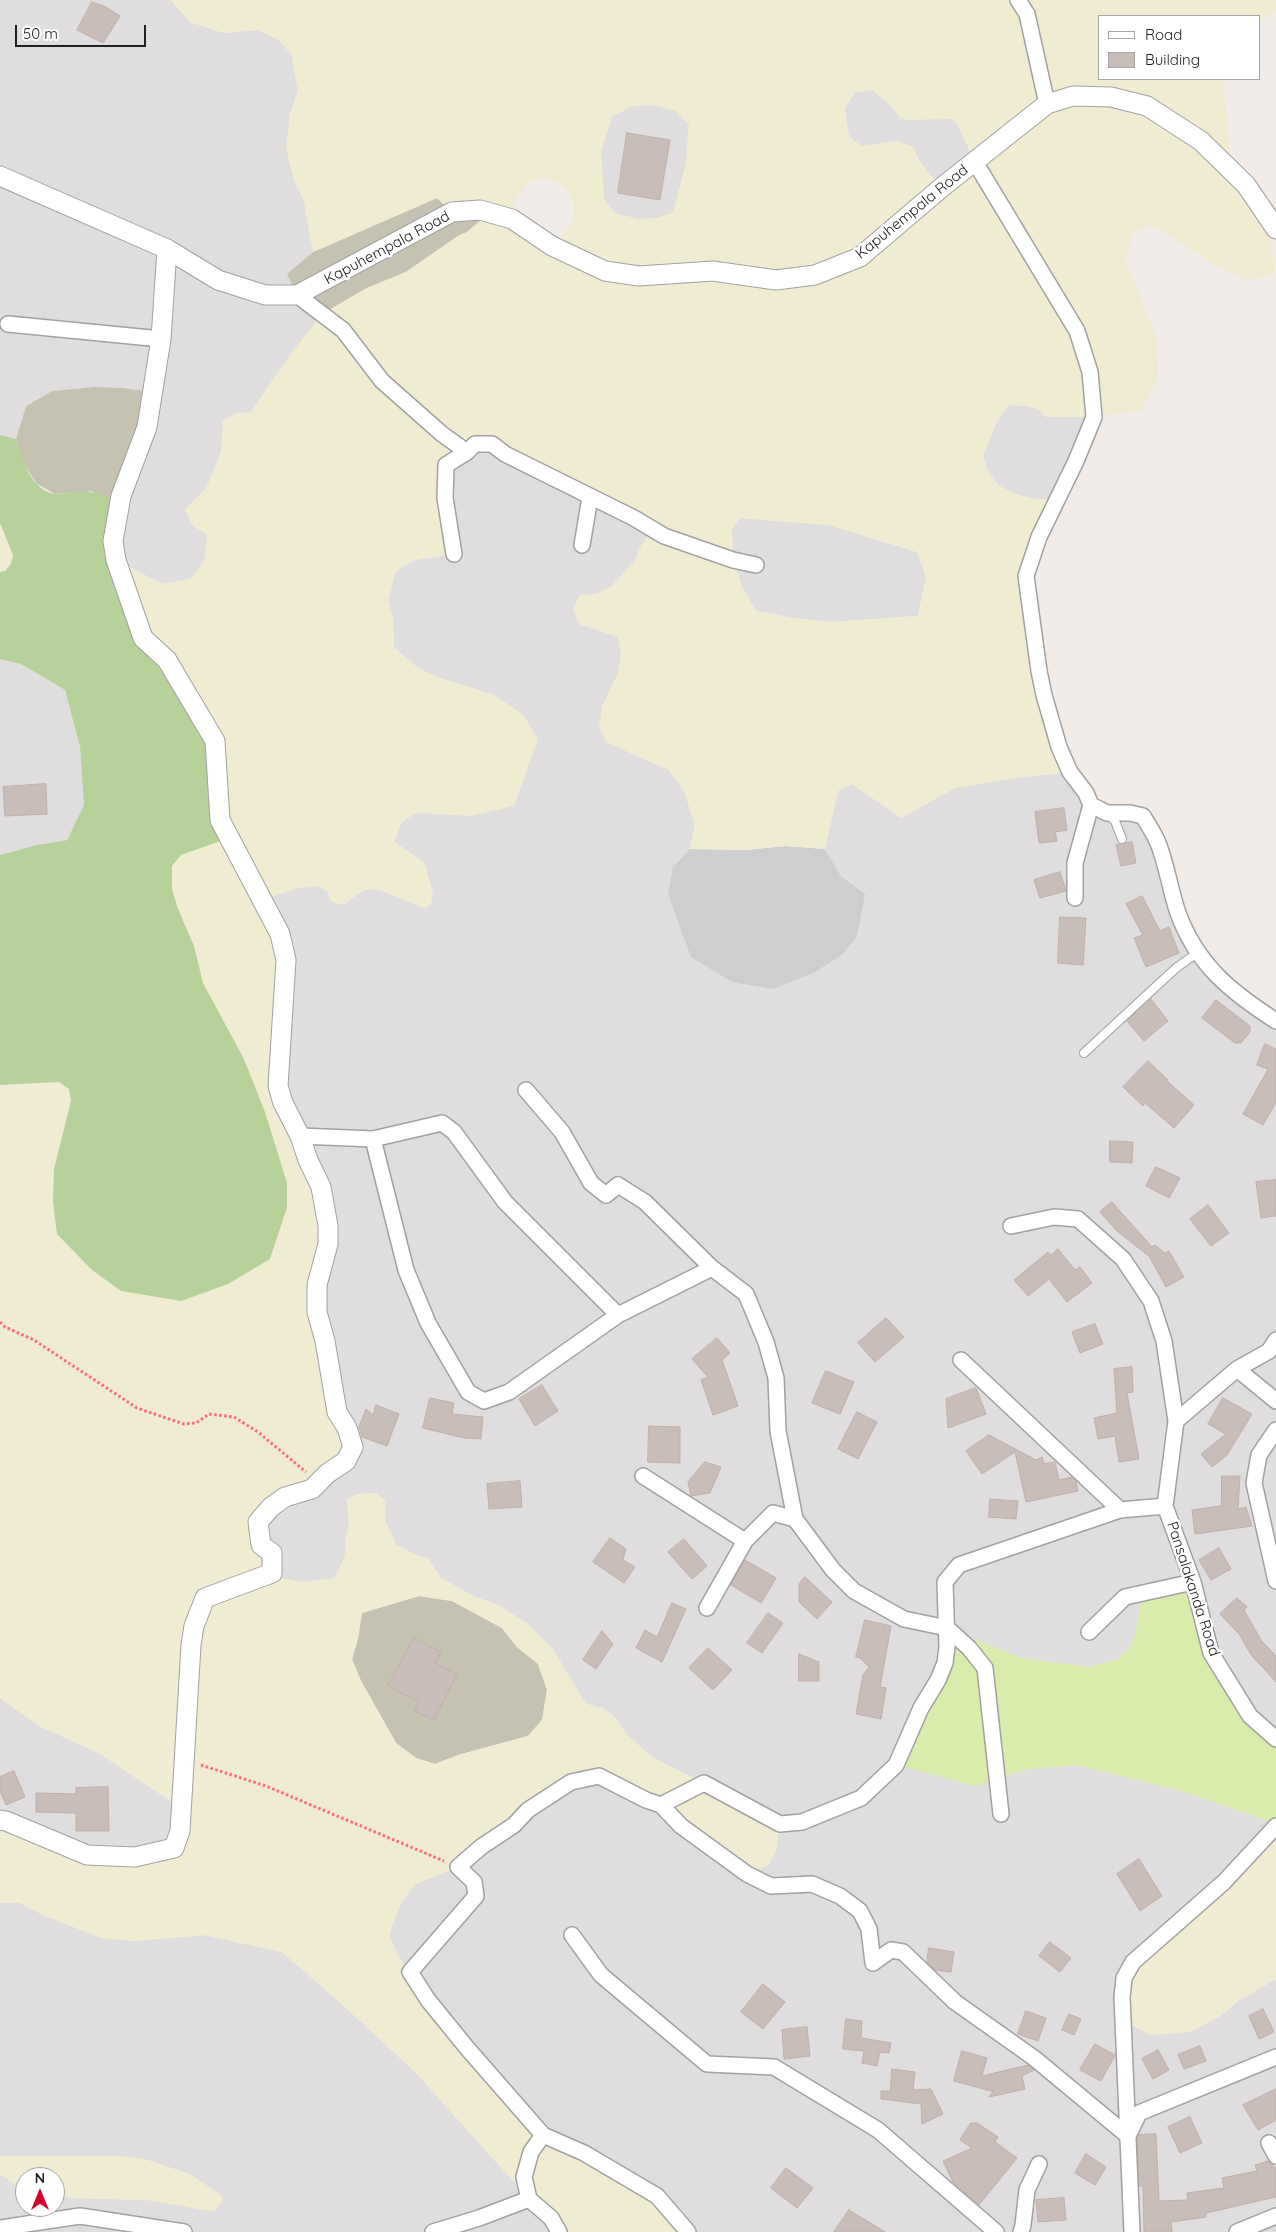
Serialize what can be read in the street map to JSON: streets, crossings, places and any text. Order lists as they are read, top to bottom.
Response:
{
  "streets": {
    "street": ["Kapuhempala Road", "Pansalakanda Road"]
  },
  "legend": ["Road", "Building"],
  "scale_bar": "50 m",
  "north": "top"
}
